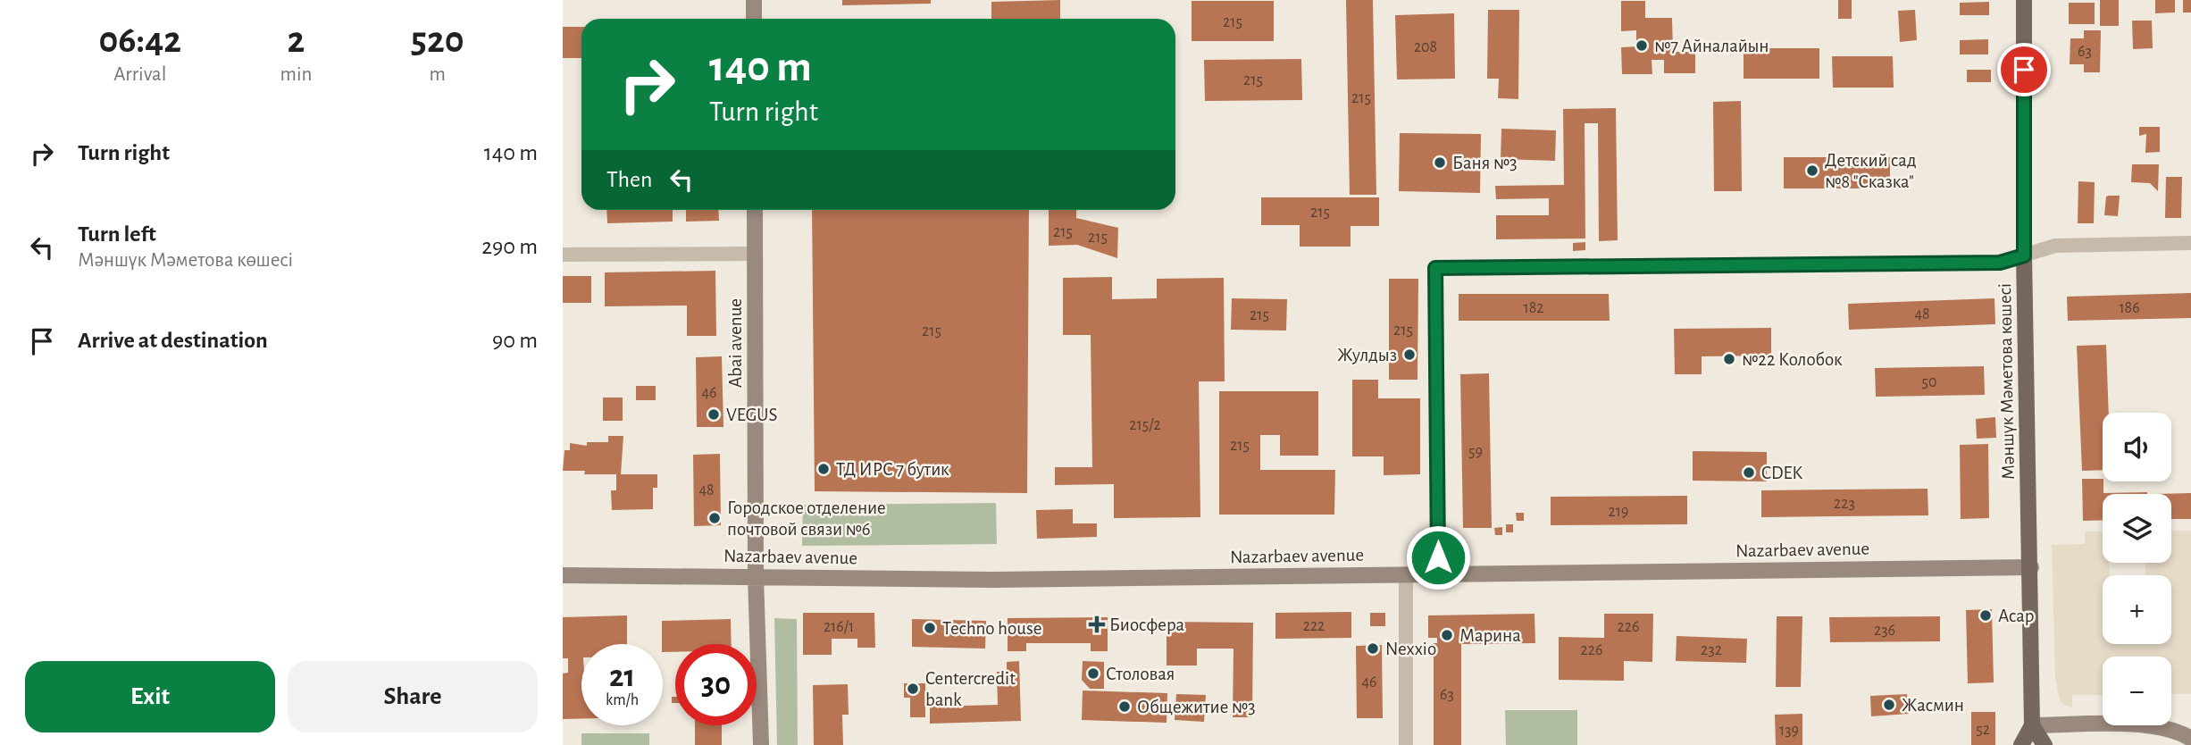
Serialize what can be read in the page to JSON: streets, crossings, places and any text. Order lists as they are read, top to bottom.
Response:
{
  "streets": {
    "main road": ["Abai avenue", "Мәншүк Мәметова көшесі", "Nazarbaev avenue"]
  },
  "crossings": [
    ["Abai avenue", "Nazarbaev avenue"],
    ["Мәншүк Мәметова көшесі", "Nazarbaev avenue"]
  ],
  "places": {
    "other": [
      "№7 Айналайын",
      "Баня №3",
      "Детский сад №8 \"Сказка\"",
      "Жулдыз",
      "№22 Колобок",
      "VEGUS",
      "ТД ИРС 7 бутик",
      "CDEK",
      "Городское отделение почтовой связи №6",
      "Асар",
      "Techno house",
      "Марина",
      "Nexxio",
      "Столовая",
      "Centercredit bank",
      "Жасмин",
      "Общежитие №3"
    ],
    "health": ["Биосфера"]
  },
  "house_numbers": [
    "215",
    "208",
    "63",
    "215",
    "215",
    "215",
    "215",
    "215",
    "182",
    "186",
    "48",
    "215",
    "215",
    "215",
    "50",
    "46",
    "215/2",
    "215",
    "59",
    "48",
    "223",
    "219",
    "222",
    "216/1",
    "226",
    "236",
    "226",
    "232",
    "46",
    "63",
    "52",
    "139"
  ],
  "page": {
    "eta": [
      "06:42",
      "Arrival",
      "2",
      "min",
      "520",
      "m"
    ],
    "turn": ["140 m", "Turn right"],
    "list": [
      {
        "name": "Turn right",
        "value": "140 m"
      },
      {
        "name": "Turn left",
        "note": "Мәншүк Мәметова көшесі",
        "value": "290 m"
      },
      {
        "name": "Arrive at destination",
        "value": "90 m"
      }
    ],
    "then": "Then",
    "map_buttons": ["+", "−"],
    "speed": "21 km/h",
    "limit": "30",
    "buttons": ["Exit", "Share"]
  }
}
